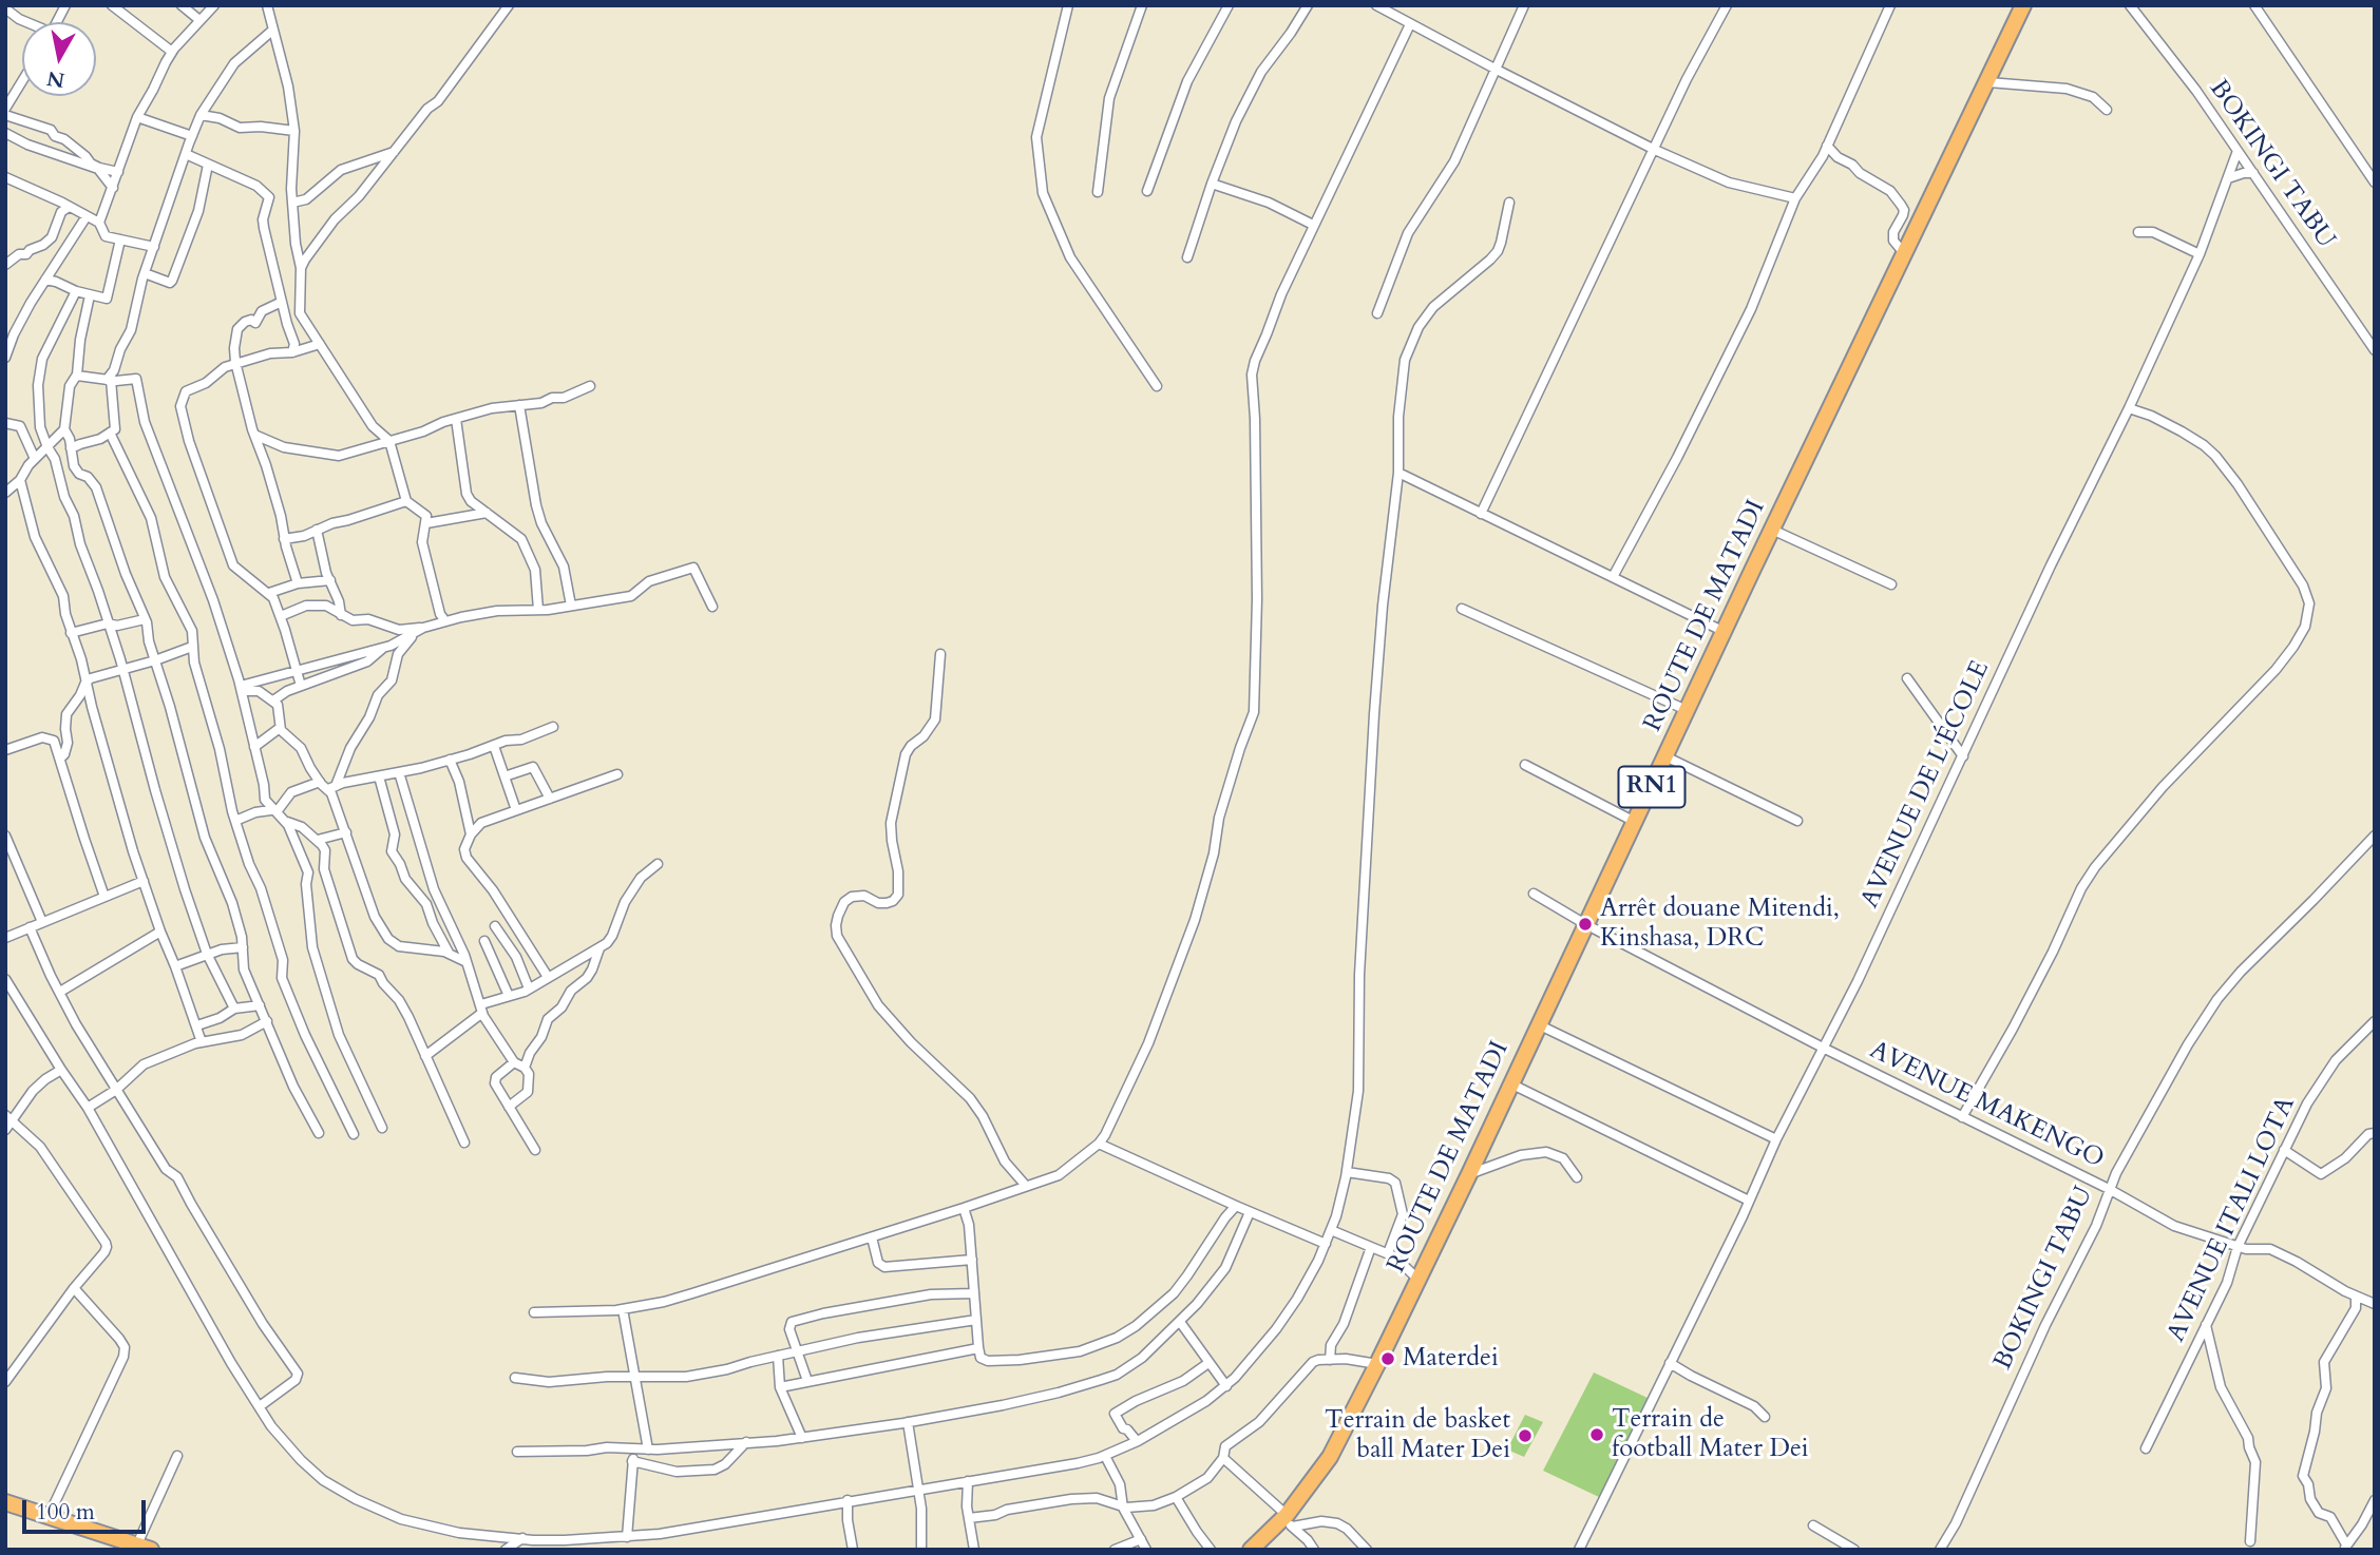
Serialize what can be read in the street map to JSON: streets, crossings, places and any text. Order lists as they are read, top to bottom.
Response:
{
  "streets": {
    "highway": ["ROUTE DE MATADI", "RN1"],
    "street": [
      "BOKINGI TABU",
      "AVENUE DE L'ÉCOLE",
      "AVENUE MAKENGO",
      "AVENUE ITALI LOTA"
    ]
  },
  "crossings": [
    ["BOKINGI TABU", "AVENUE DE L'ÉCOLE"],
    ["BOKINGI TABU", "AVENUE MAKENGO"],
    ["ROUTE DE MATADI", "AVENUE MAKENGO"],
    ["AVENUE DE L'ÉCOLE", "AVENUE MAKENGO"],
    ["AVENUE MAKENGO", "AVENUE ITALI LOTA"]
  ],
  "places": [
    "Arrêt douane Mitendi, Kinshasa, DRC",
    "Materdei",
    "Terrain de football Mater Dei",
    "Terrain de basket ball Mater Dei"
  ],
  "scale_bar": "100 m",
  "north": "bottom"
}
